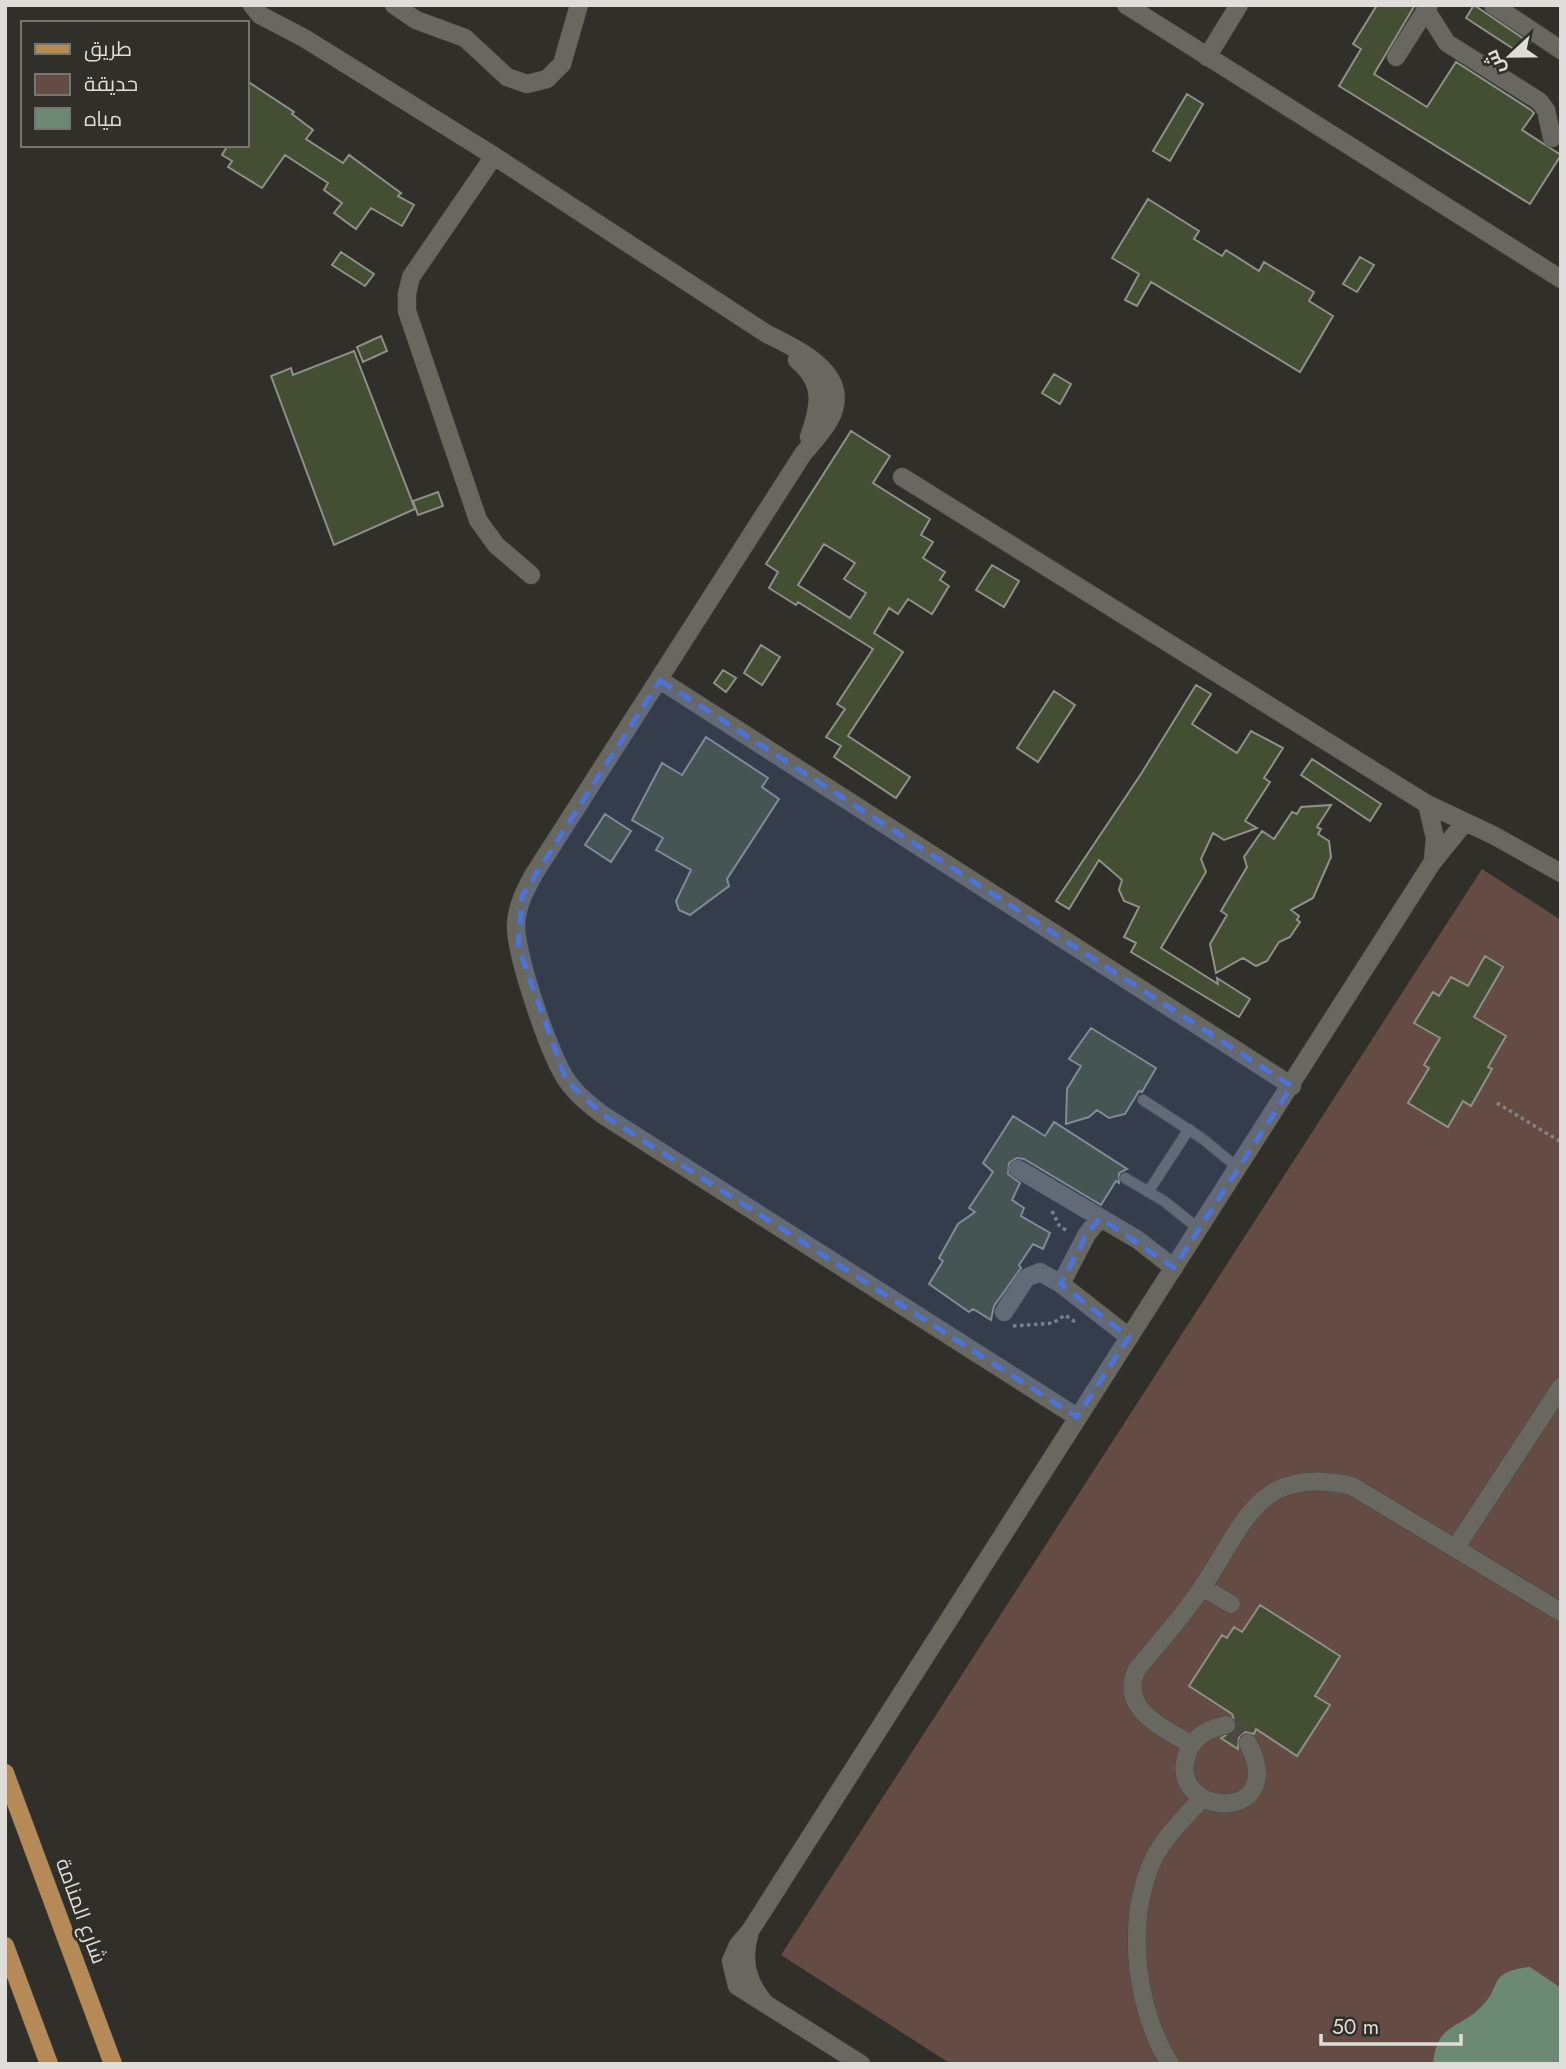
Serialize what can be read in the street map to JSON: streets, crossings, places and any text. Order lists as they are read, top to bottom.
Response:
{
  "streets": {
    "main road": ["شارع المنامة"]
  },
  "legend": ["طريق", "حديقة", "مياه"],
  "scale_bar": "50 m",
  "north": "left"
}
